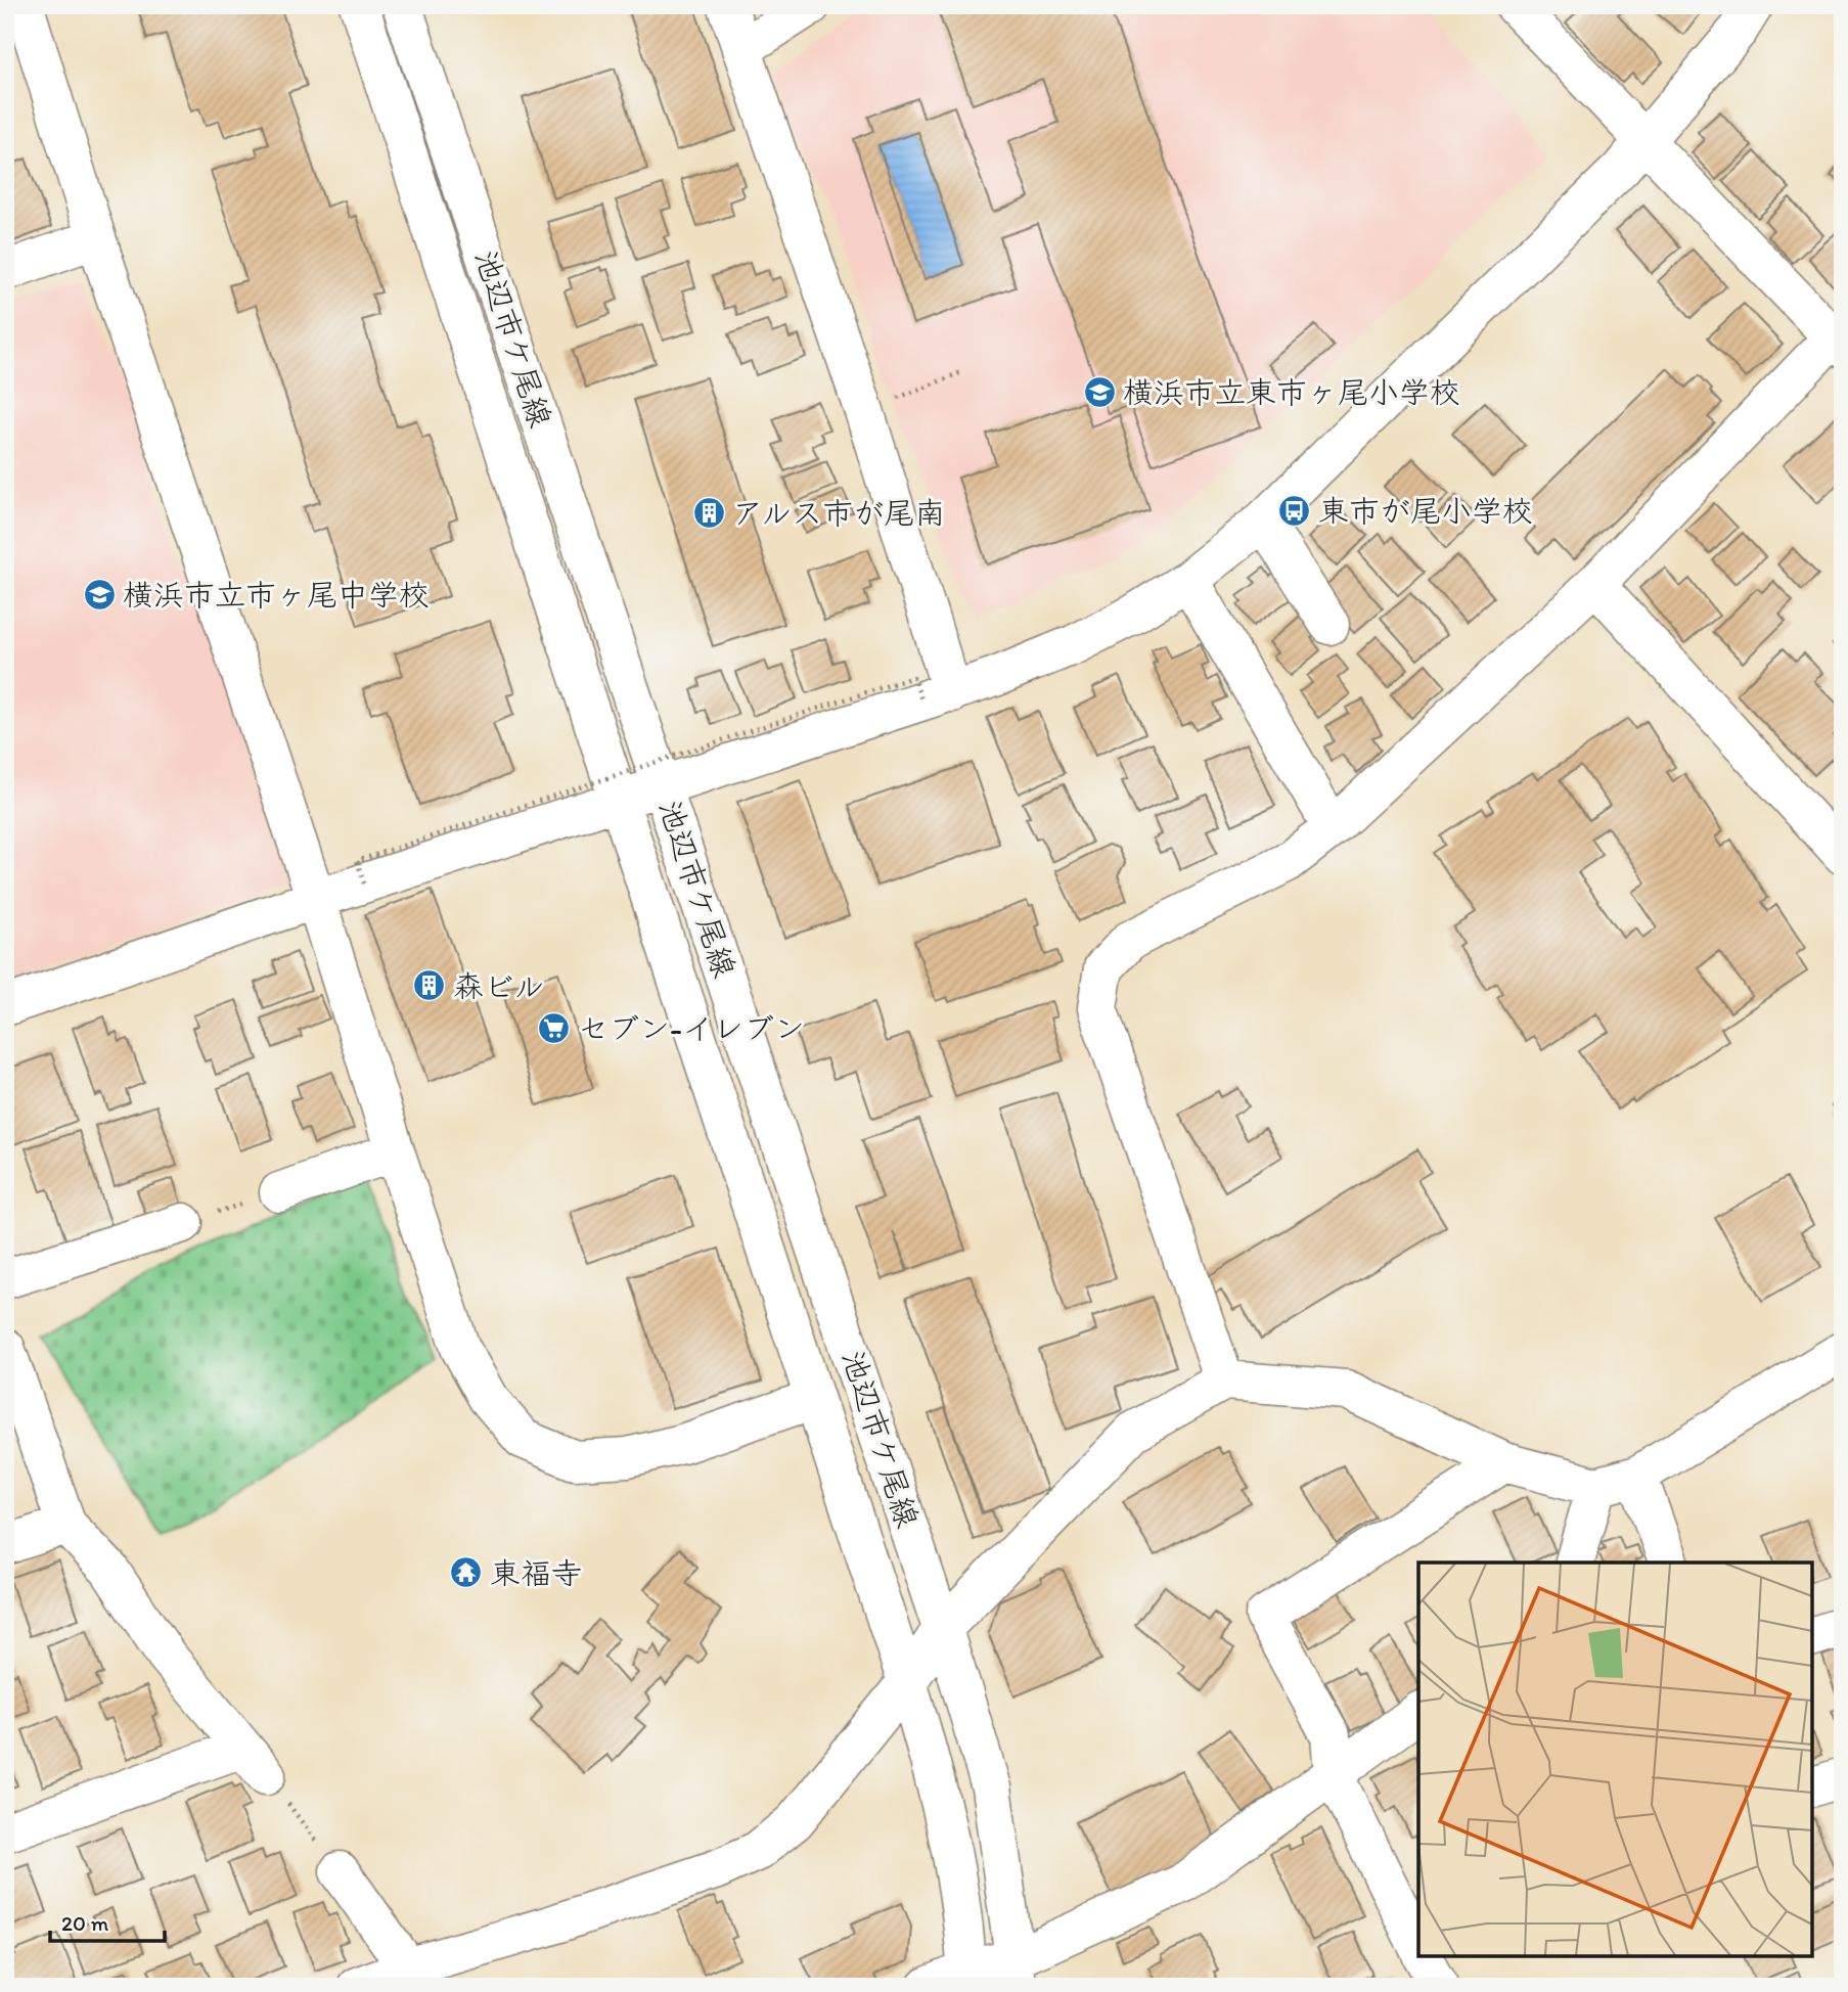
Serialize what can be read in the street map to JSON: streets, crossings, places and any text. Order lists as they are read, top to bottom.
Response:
{
  "streets": {
    "street": ["池辺市ケ尾線"]
  },
  "places": {
    "school or university": ["横浜市立東市ヶ尾小学校", "横浜市立市ヶ尾中学校"],
    "bus stop": ["東市が尾小学校"],
    "building": ["アルス市が尾南", "森ビル"],
    "supermarket": ["セブン-イレブン"],
    "temple": ["東福寺"]
  },
  "scale_bar": "20 m"
}
